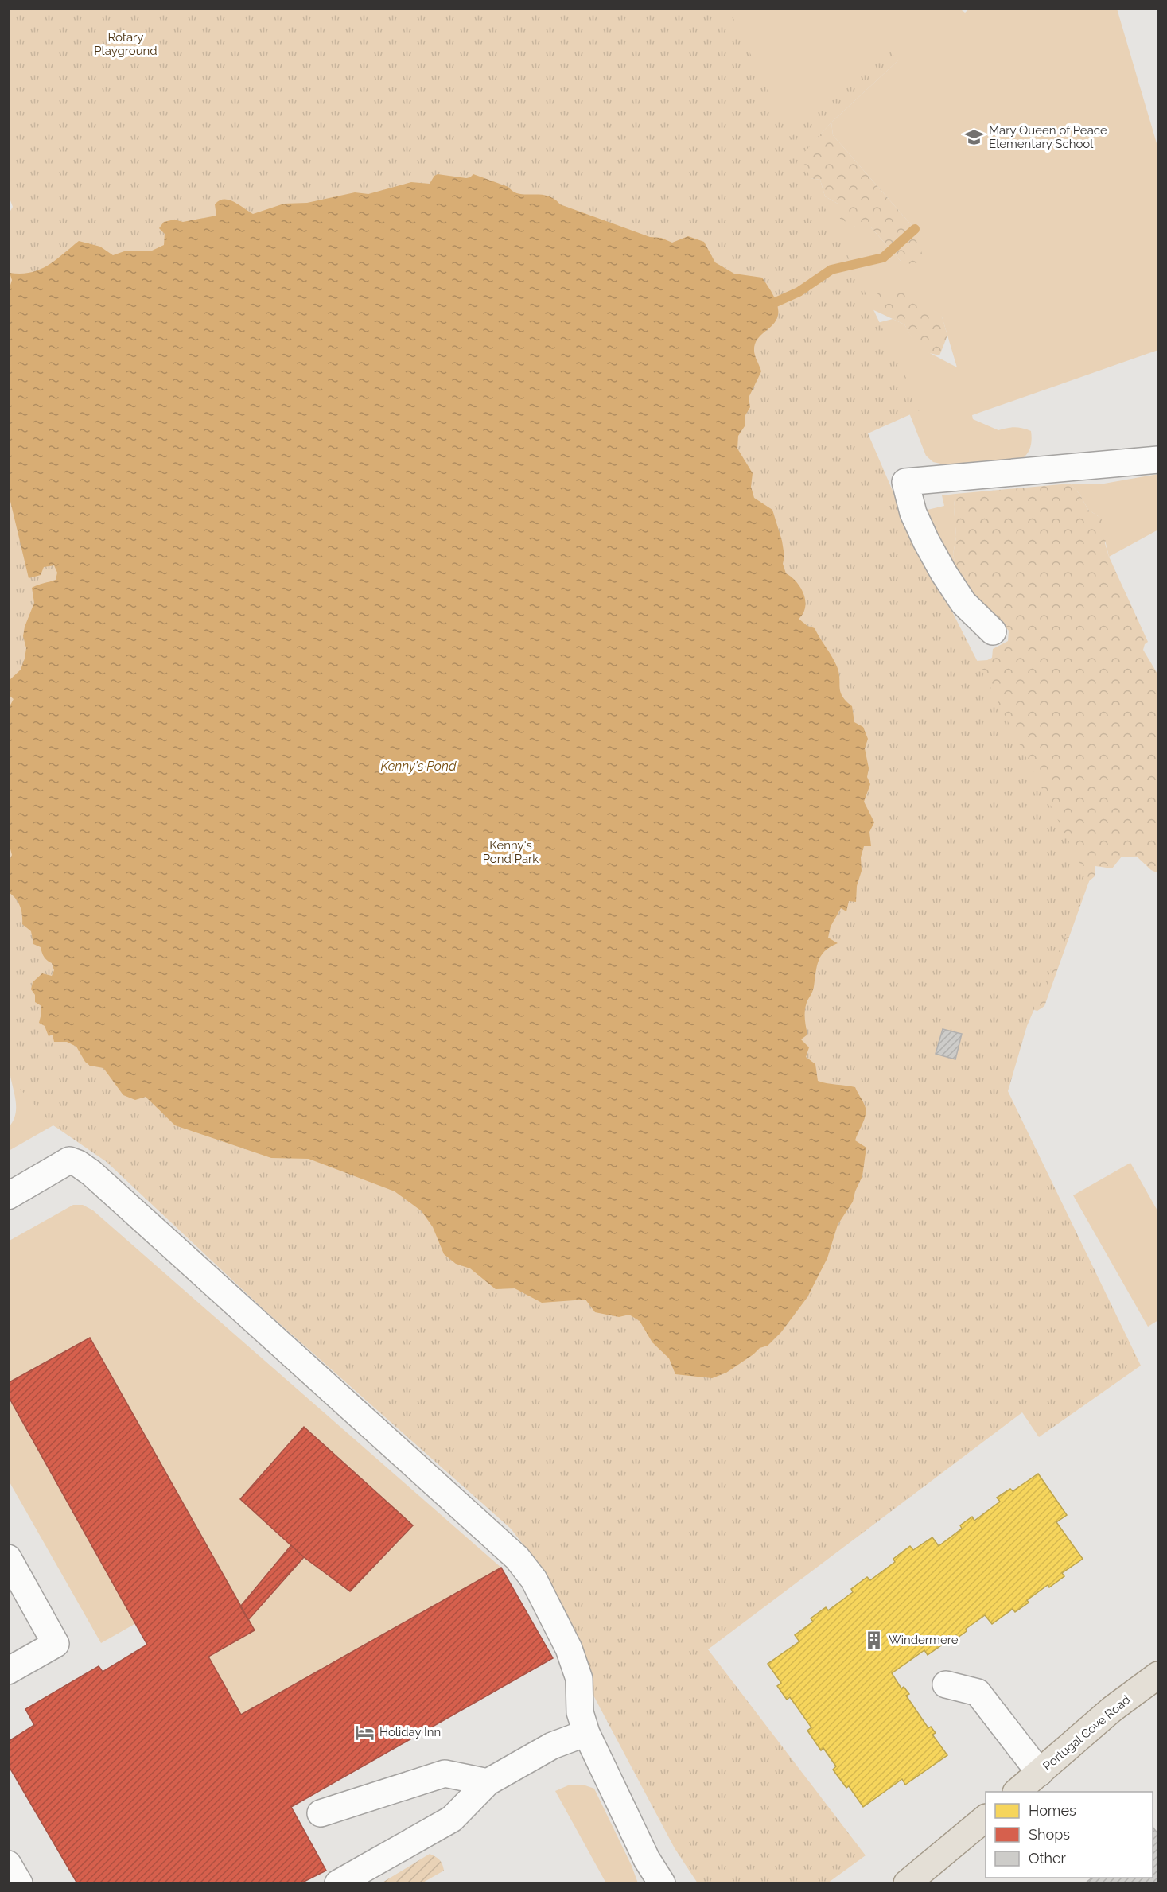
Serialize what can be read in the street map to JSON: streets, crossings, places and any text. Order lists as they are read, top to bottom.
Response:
{
  "streets": {
    "main road": ["Portugal Cove Road"]
  },
  "water": ["Kenny's Pond"],
  "parks": ["Rotary Playground", "Kenny's Pond Park"],
  "places": {
    "school or university": ["Mary Queen of Peace Elementary School"],
    "building": ["Windermere"],
    "hotel": ["Holiday Inn"]
  },
  "legend": ["Homes", "Shops", "Other"]
}
